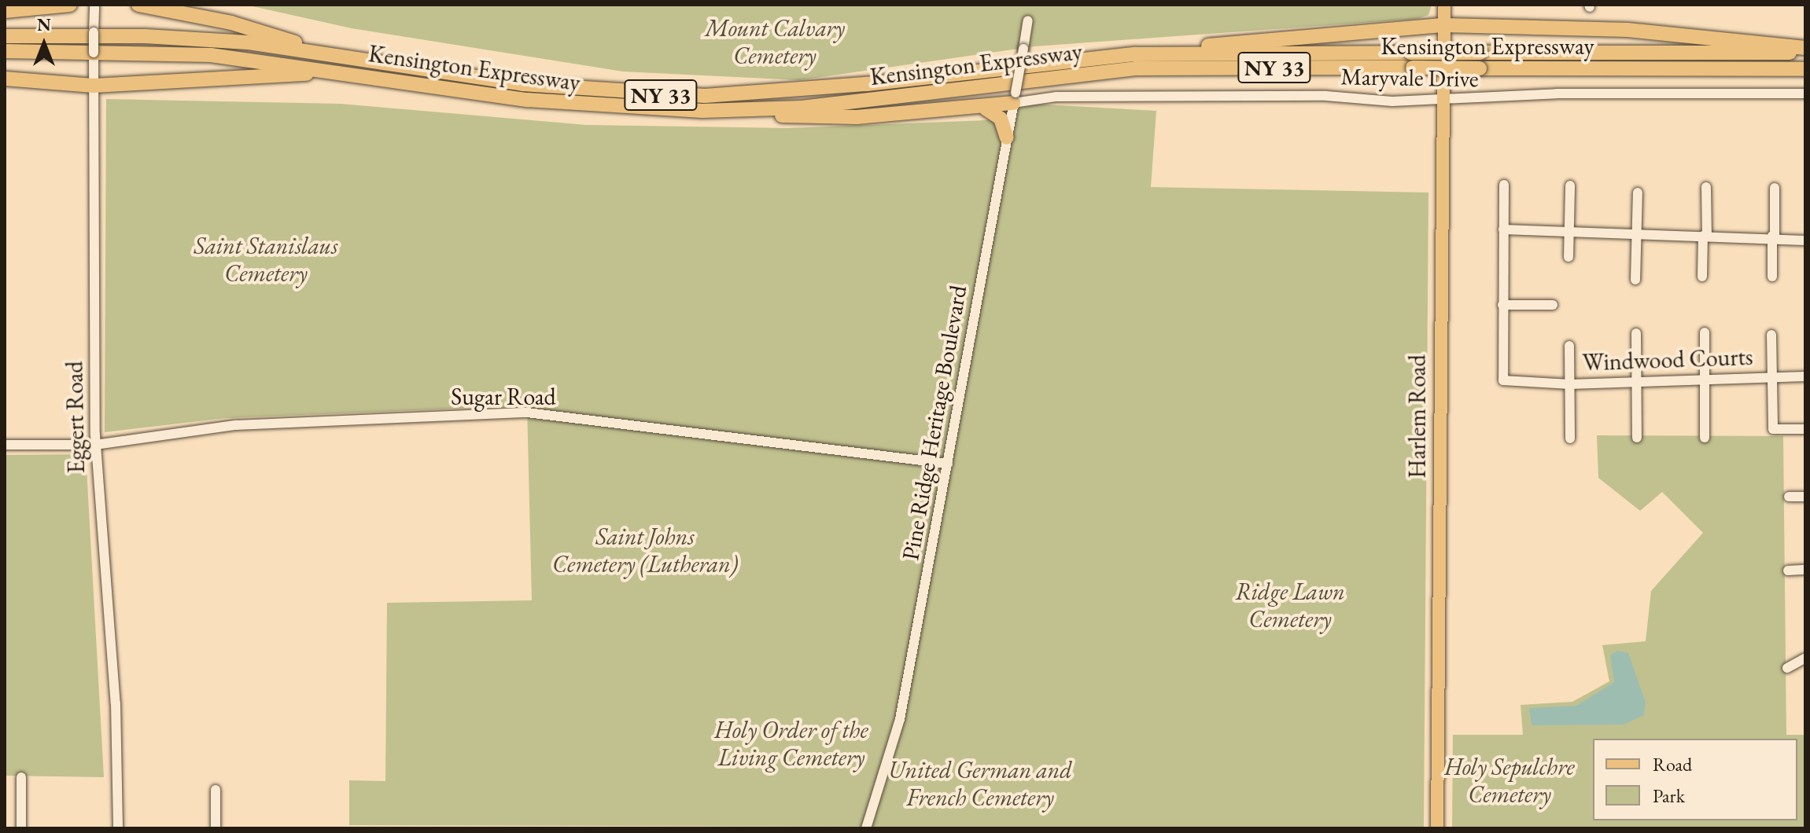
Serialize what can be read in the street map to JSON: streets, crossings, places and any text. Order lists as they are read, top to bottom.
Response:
{
  "streets": {
    "highway": ["Kensington Expressway", "NY 33"],
    "main road": ["Harlem Road"],
    "street": [
      "Maryvale Drive",
      "Windwood Courts",
      "Sugar Road",
      "Eggert Road",
      "Pine Ridge Heritage Boulevard"
    ]
  },
  "crossings": [
    ["Maryvale Drive", "Harlem Road"],
    ["Maryvale Drive", "Pine Ridge Heritage Boulevard"],
    ["Sugar Road", "Eggert Road"],
    ["Sugar Road", "Pine Ridge Heritage Boulevard"]
  ],
  "parks": [
    "Mount Calvary Cemetery",
    "Saint Stanislaus Cemetery",
    "Saint Johns Cemetery (Lutheran)",
    "Ridge Lawn Cemetery",
    "Holy Order of the Living Cemetery",
    "Holy Sepulchre Cemetery",
    "United German and French Cemetery"
  ],
  "legend": ["Road", "Park"],
  "north": "top"
}
